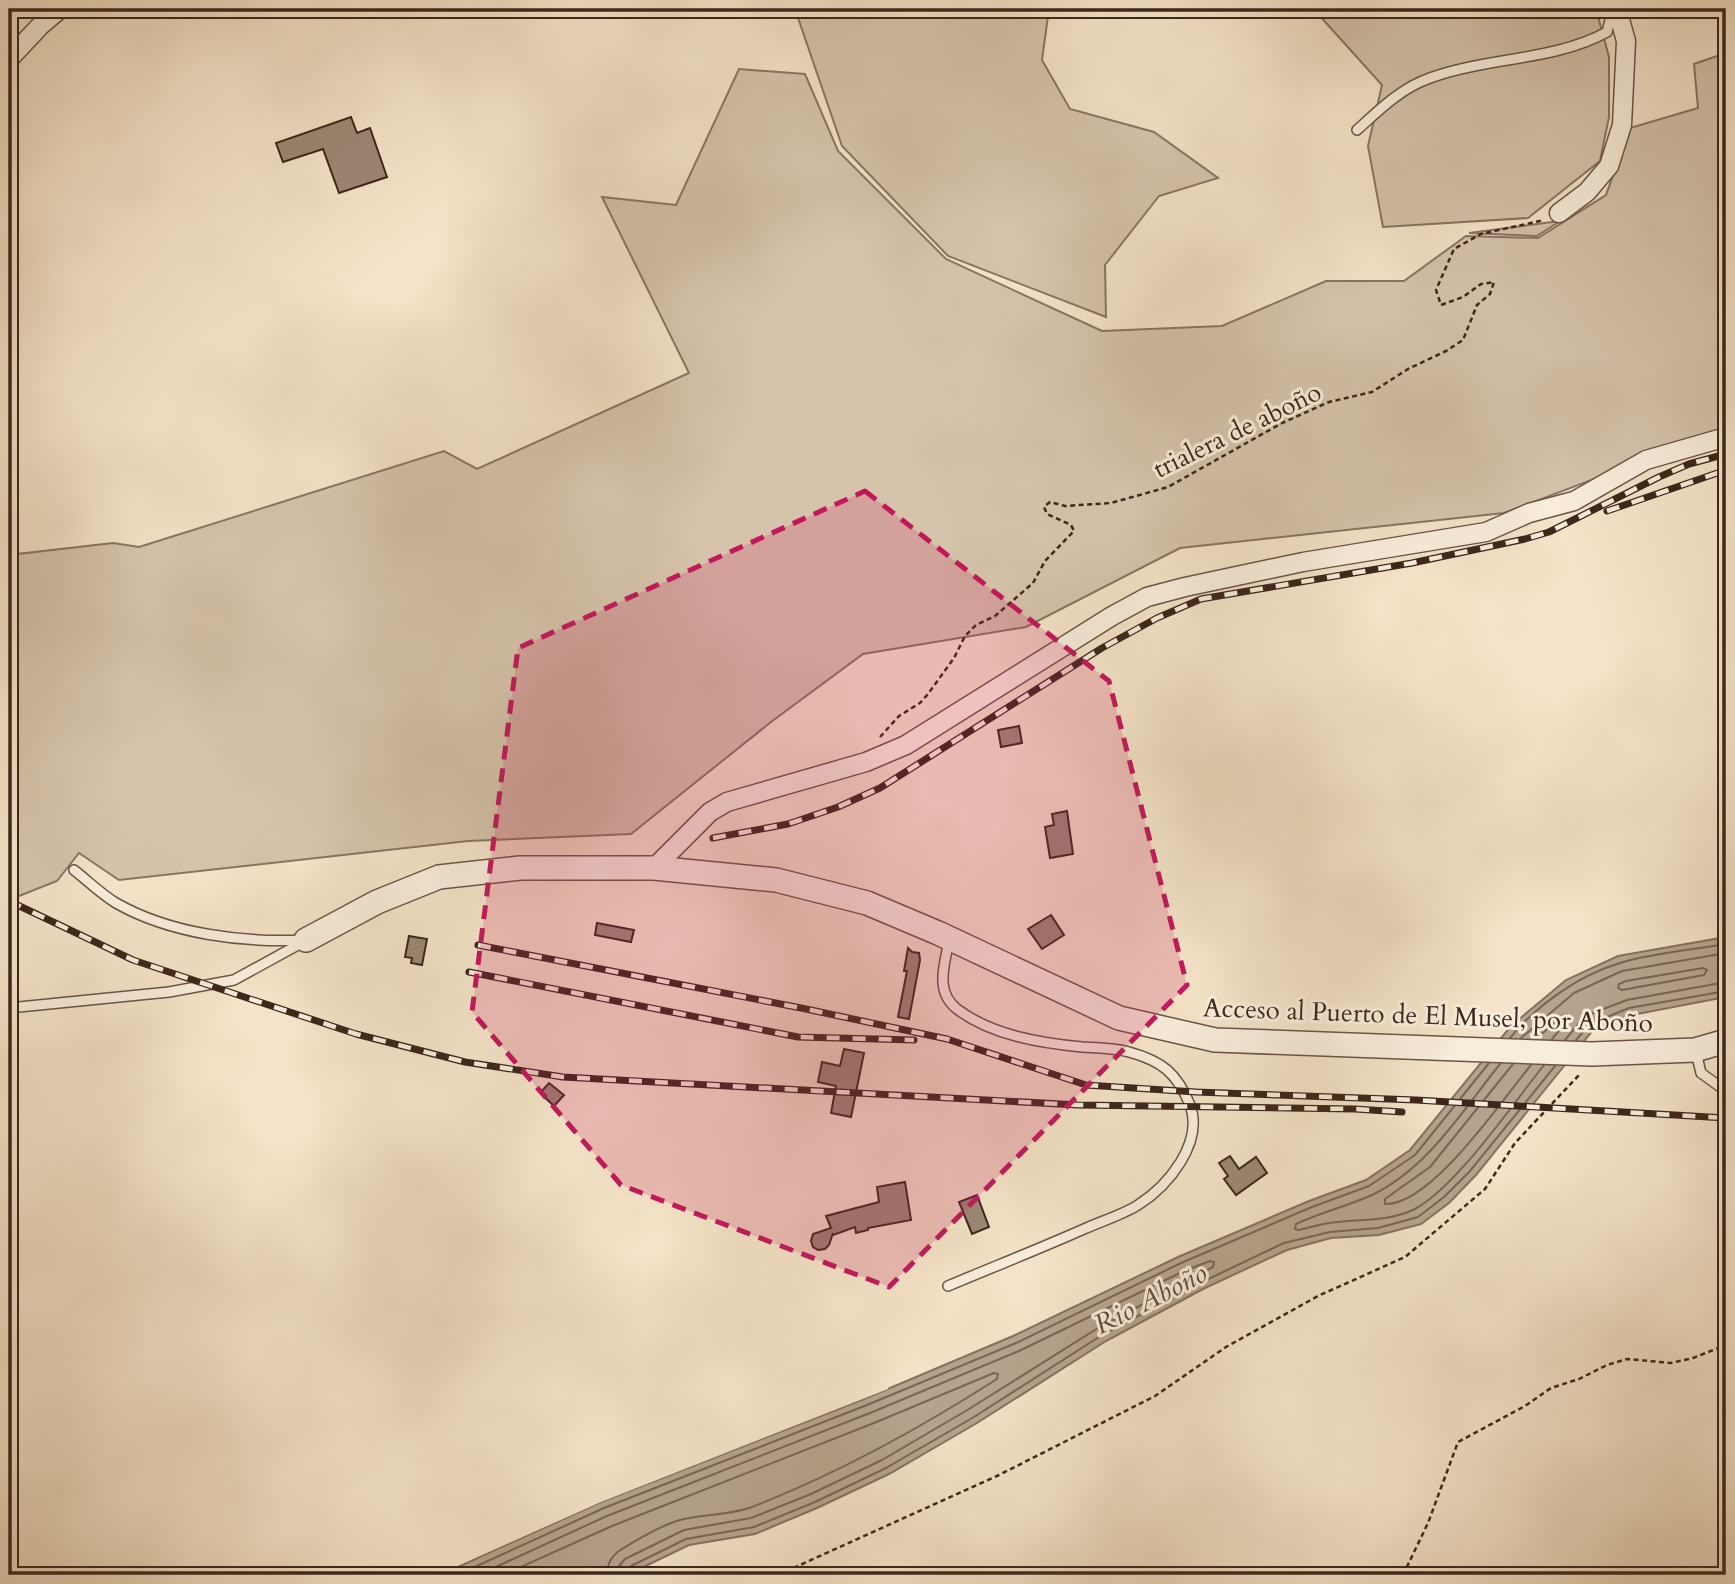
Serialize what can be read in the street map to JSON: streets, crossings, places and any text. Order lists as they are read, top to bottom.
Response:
{
  "streets": {
    "street": ["Acceso al Puerto de El Musel, por Aboño"],
    "path": ["trialera de aboño"]
  },
  "water": ["Rio Aboño"]
}
